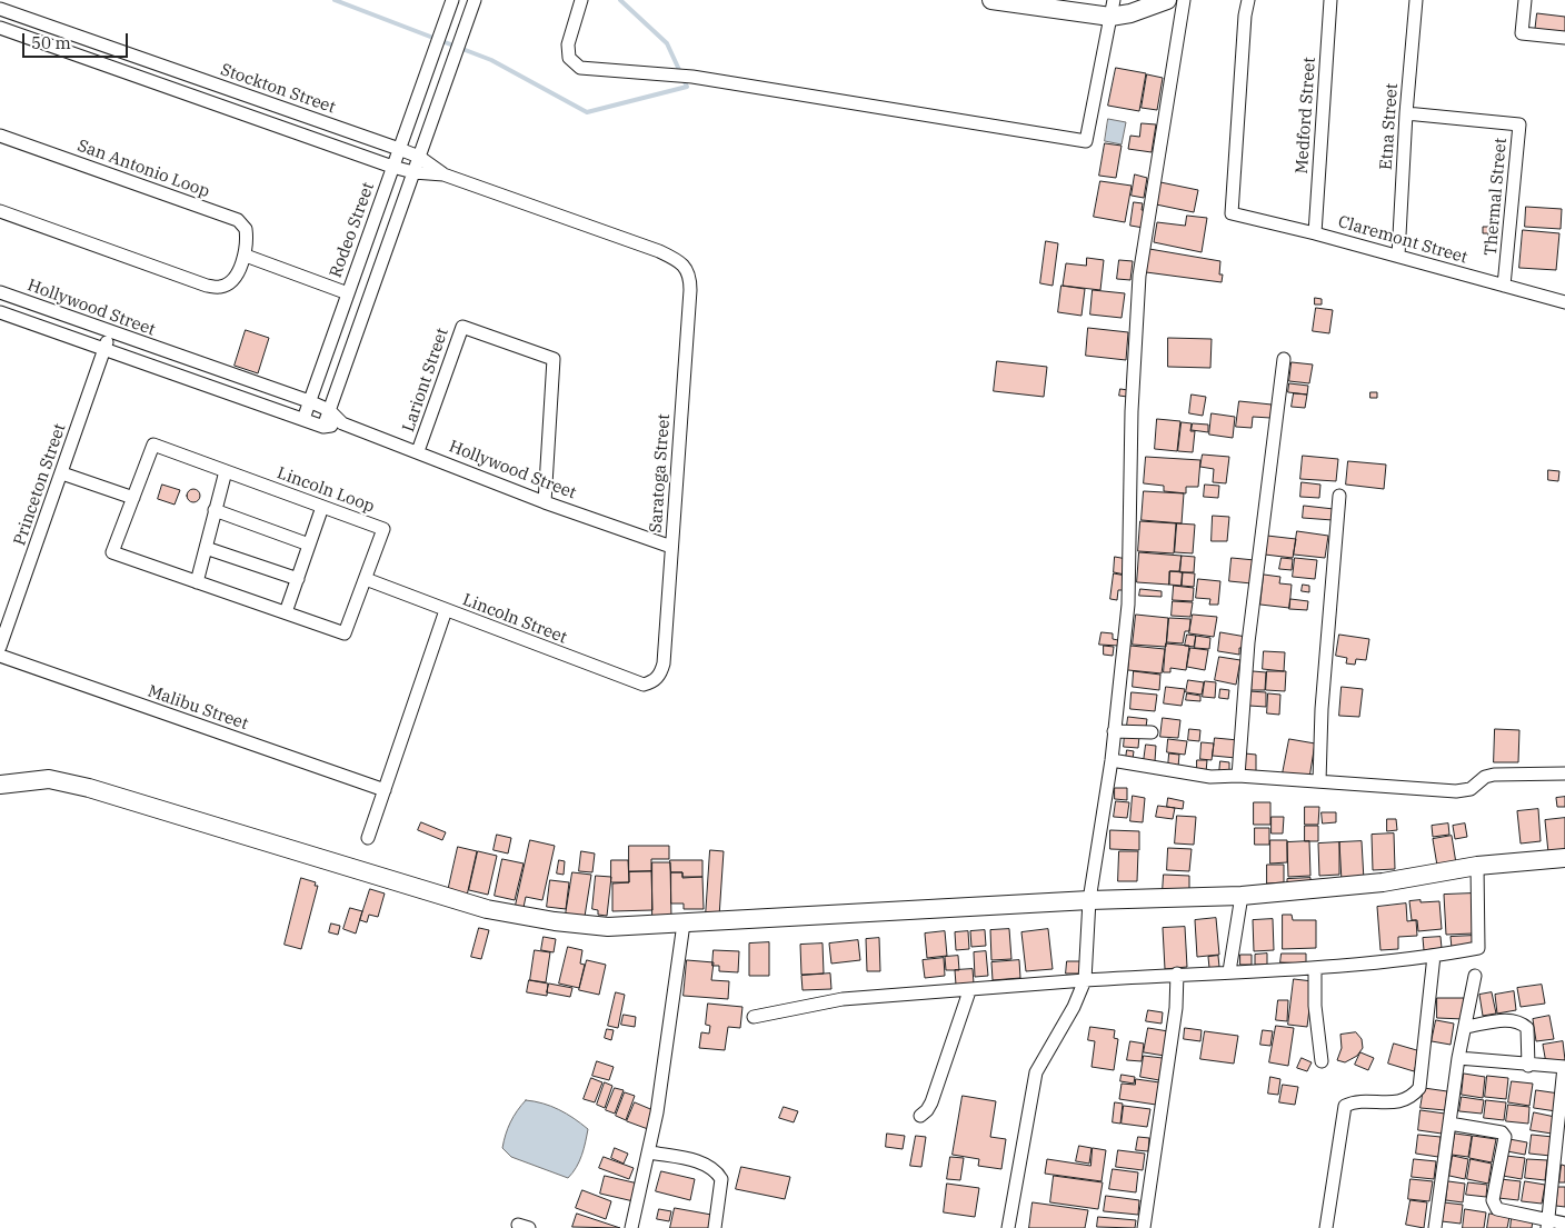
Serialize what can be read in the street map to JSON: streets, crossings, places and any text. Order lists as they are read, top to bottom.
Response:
{
  "streets": {
    "street": [
      "Stockton Street",
      "Medford Street",
      "Etna Street",
      "San Antonio Loop",
      "Thermal Street",
      "Rodeo Street",
      "Claremont Street",
      "Hollywood Street",
      "Lariont Street",
      "Saratoga Street",
      "Princeton Street",
      "Lincoln Loop",
      "Lincoln Street",
      "Malibu Street"
    ]
  },
  "crossings": [
    ["Stockton Street", "Rodeo Street"],
    ["Stockton Street", "Saratoga Street"],
    ["Medford Street", "Claremont Street"],
    ["Etna Street", "Thermal Street"],
    ["Etna Street", "Claremont Street"],
    ["Thermal Street", "Claremont Street"],
    ["Rodeo Street", "Hollywood Street"],
    ["Hollywood Street", "Lariont Street"],
    ["Hollywood Street", "Saratoga Street"],
    ["Hollywood Street", "Princeton Street"],
    ["Saratoga Street", "Lincoln Street"],
    ["Lincoln Loop", "Lincoln Street"]
  ],
  "scale_bar": "50 m"
}
